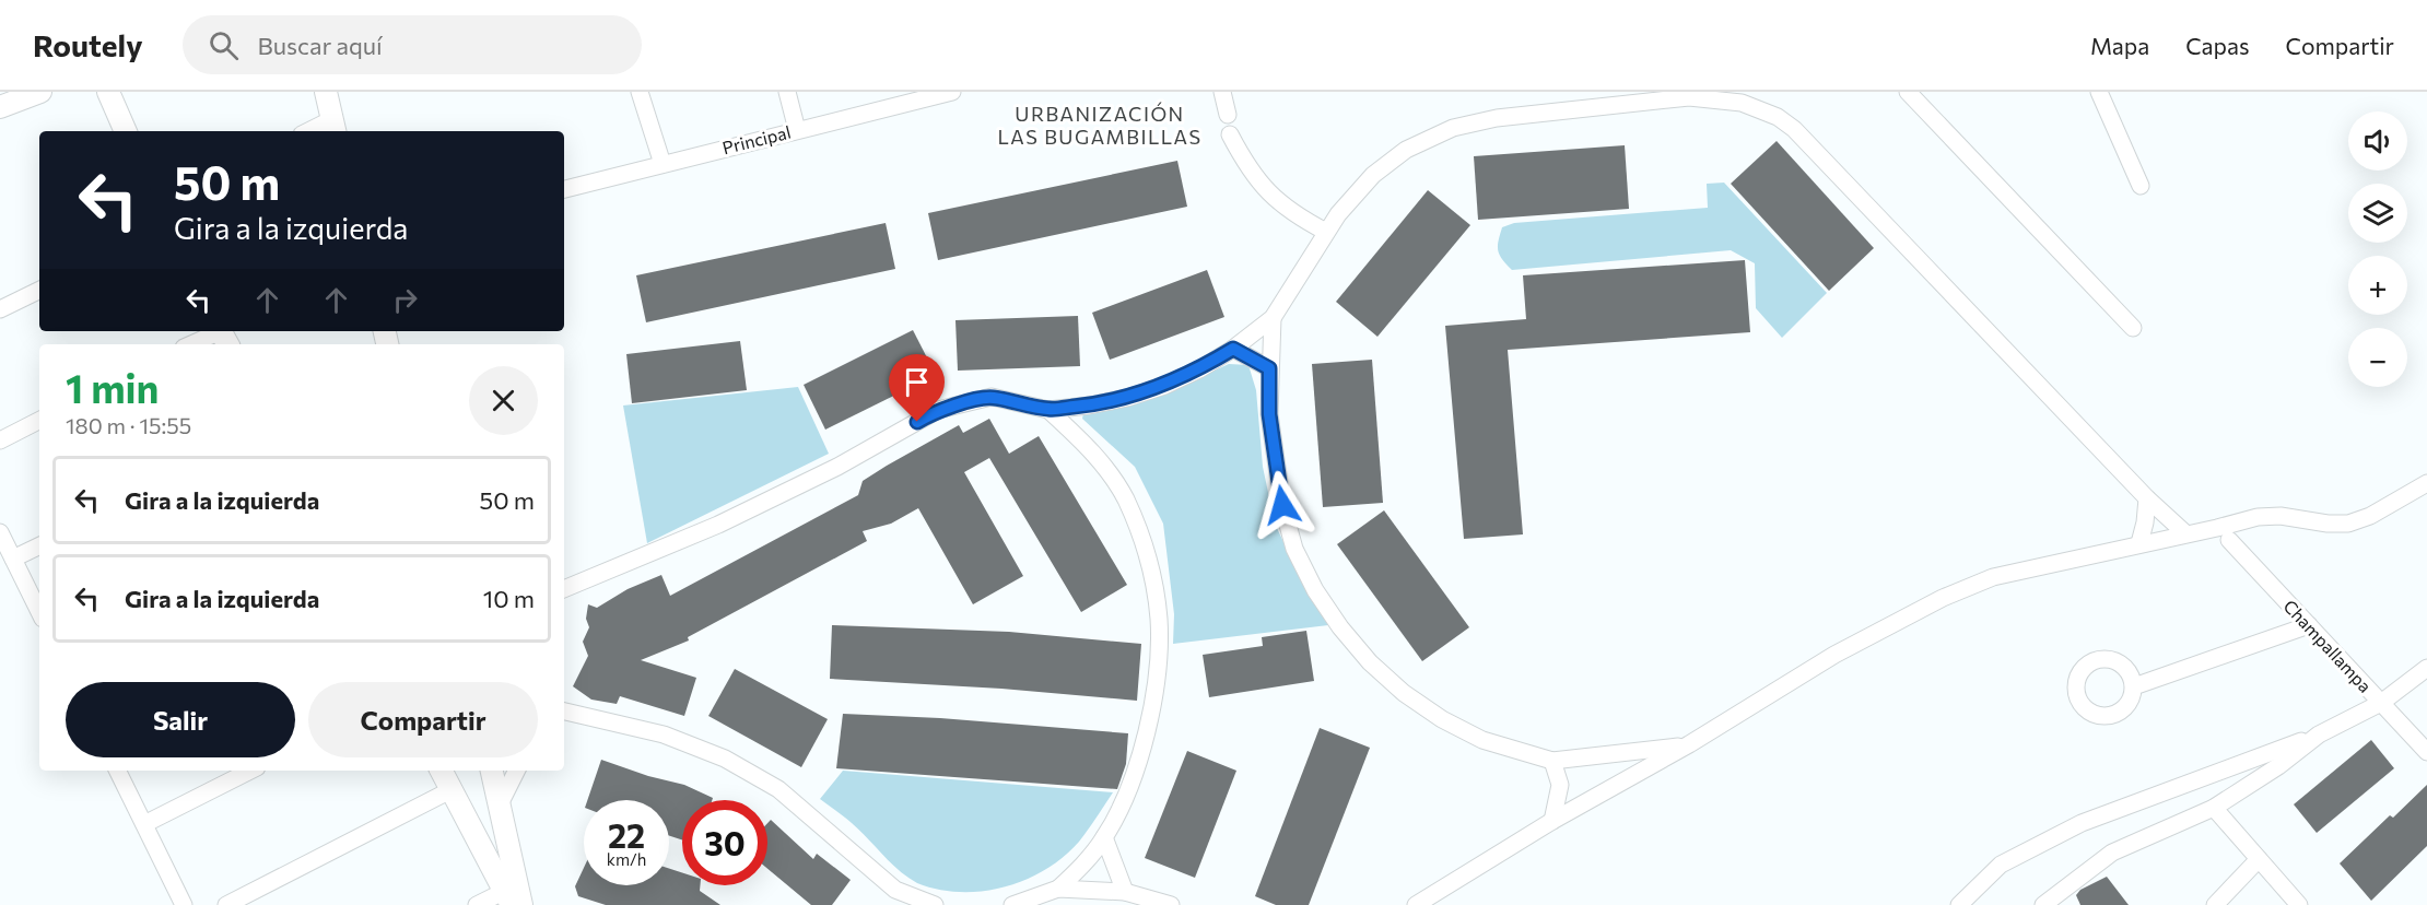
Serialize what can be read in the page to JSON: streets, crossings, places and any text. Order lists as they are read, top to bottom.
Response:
{
  "streets": {
    "street": ["Principal", "Champallampa"]
  },
  "districts": ["URBANIZACIÓN LAS BUGAMBILLAS"],
  "page": {
    "header": "Routely",
    "search": "Buscar aquí",
    "nav": ["Mapa", "Capas", "Compartir"],
    "map_buttons": ["+", "−"],
    "turn": ["50 m", "Gira a la izquierda"],
    "heading": ["1 min", "180 m · 15:55"],
    "list": [
      {
        "name": "Gira a la izquierda",
        "value": "50 m"
      },
      {
        "name": "Gira a la izquierda",
        "value": "10 m"
      }
    ],
    "buttons": ["Salir", "Compartir"],
    "speed": "22 km/h",
    "limit": "30"
  }
}
